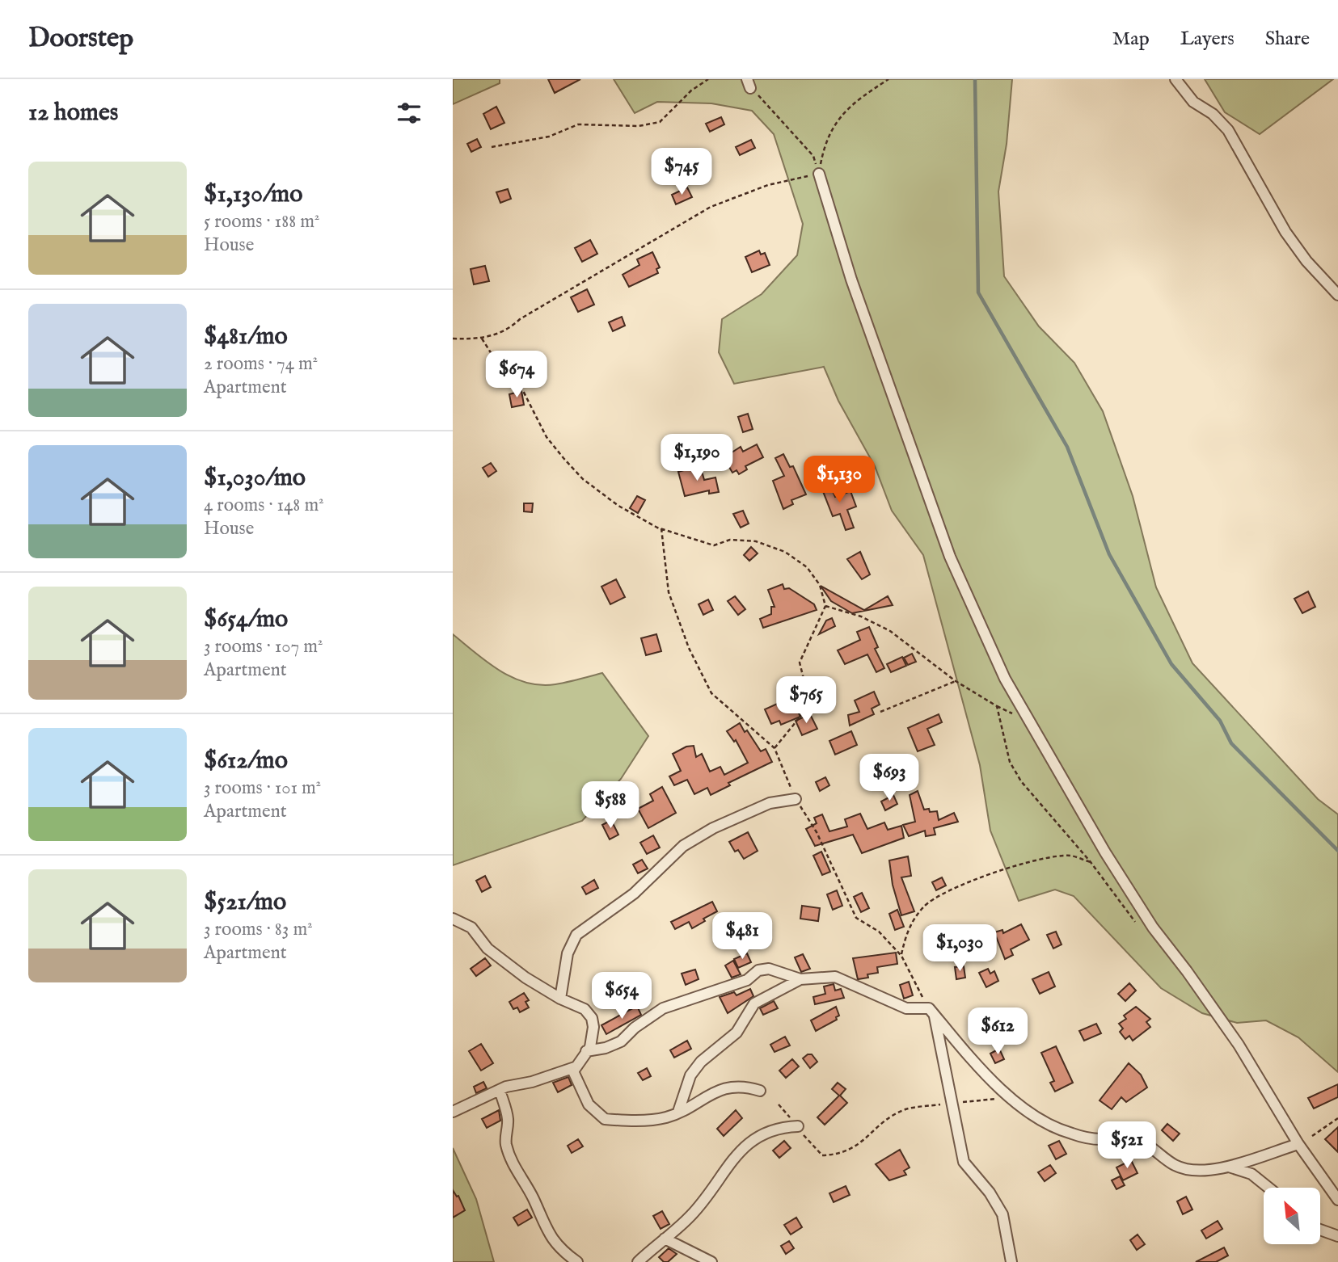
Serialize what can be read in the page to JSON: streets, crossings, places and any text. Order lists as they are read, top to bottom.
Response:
{
  "north": "top left",
  "page": {
    "header": "Doorstep",
    "nav": ["Map", "Layers", "Share"],
    "heading": "12 homes",
    "list": [
      {
        "name": "$1,130/mo",
        "note": "5 rooms · 188 m² · House"
      },
      {
        "name": "$481/mo",
        "note": "2 rooms · 74 m² · Apartment"
      },
      {
        "name": "$1,030/mo",
        "note": "4 rooms · 148 m² · House"
      },
      {
        "name": "$654/mo",
        "note": "3 rooms · 107 m² · Apartment"
      },
      {
        "name": "$612/mo",
        "note": "3 rooms · 101 m² · Apartment"
      },
      {
        "name": "$521/mo",
        "note": "3 rooms · 83 m² · Apartment"
      }
    ],
    "price": [
      "$745",
      "$674",
      "$1,190",
      "$1,130",
      "$765",
      "$693",
      "$588",
      "$481",
      "$1,030",
      "$654",
      "$612",
      "$521"
    ]
  }
}
